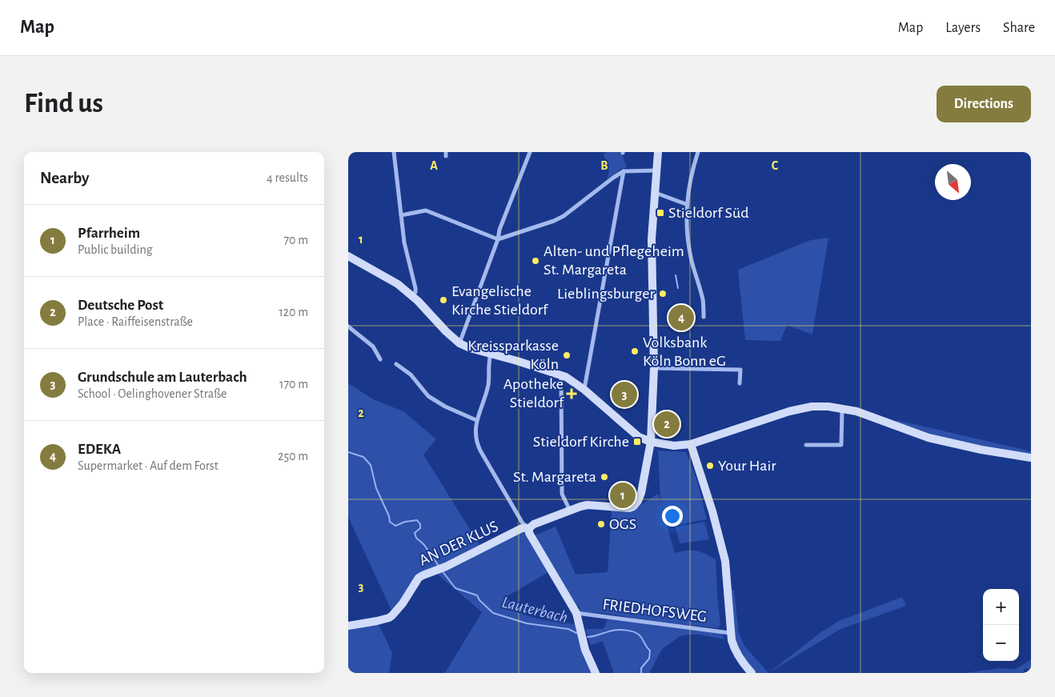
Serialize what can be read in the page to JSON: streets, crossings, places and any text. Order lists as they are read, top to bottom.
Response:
{
  "streets": {
    "main road": ["AN DER KLUS"],
    "street": ["FRIEDHOFSWEG"]
  },
  "water": ["Lauterbach"],
  "places": {
    "transit": ["Stieldorf Süd", "Stieldorf Kirche"],
    "other": [
      "Alten- und Pflegeheim St. Margareta",
      "Lieblingsburger",
      "Evangelische Kirche Stieldorf",
      "Volksbank Köln Bonn eG",
      "Kreissparkasse Köln",
      "Your Hair",
      "St. Margareta",
      "OGS"
    ],
    "health": ["Apotheke Stieldorf"]
  },
  "north": "bottom right",
  "page": {
    "header": "Map",
    "nav": ["Map", "Layers", "Share"],
    "buttons": "Directions",
    "title": "Find us",
    "heading": ["Nearby", "4 results"],
    "list": [
      {
        "mark": "1",
        "name": "Pfarrheim",
        "note": "Public building",
        "value": "70 m"
      },
      {
        "mark": "2",
        "name": "Deutsche Post",
        "note": "Place · Raiffeisenstraße",
        "value": "120 m"
      },
      {
        "mark": "3",
        "name": "Grundschule am Lauterbach",
        "note": "School · Oelinghovener Straße",
        "value": "170 m"
      },
      {
        "mark": "4",
        "name": "EDEKA",
        "note": "Supermarket · Auf dem Forst",
        "value": "250 m"
      }
    ],
    "pins": [
      "4",
      "3",
      "2",
      "1"
    ],
    "map_buttons": ["+", "−"]
  },
  "grid": {
    "columns": ["A", "B", "C"],
    "rows": ["1", "2", "3"]
  }
}
